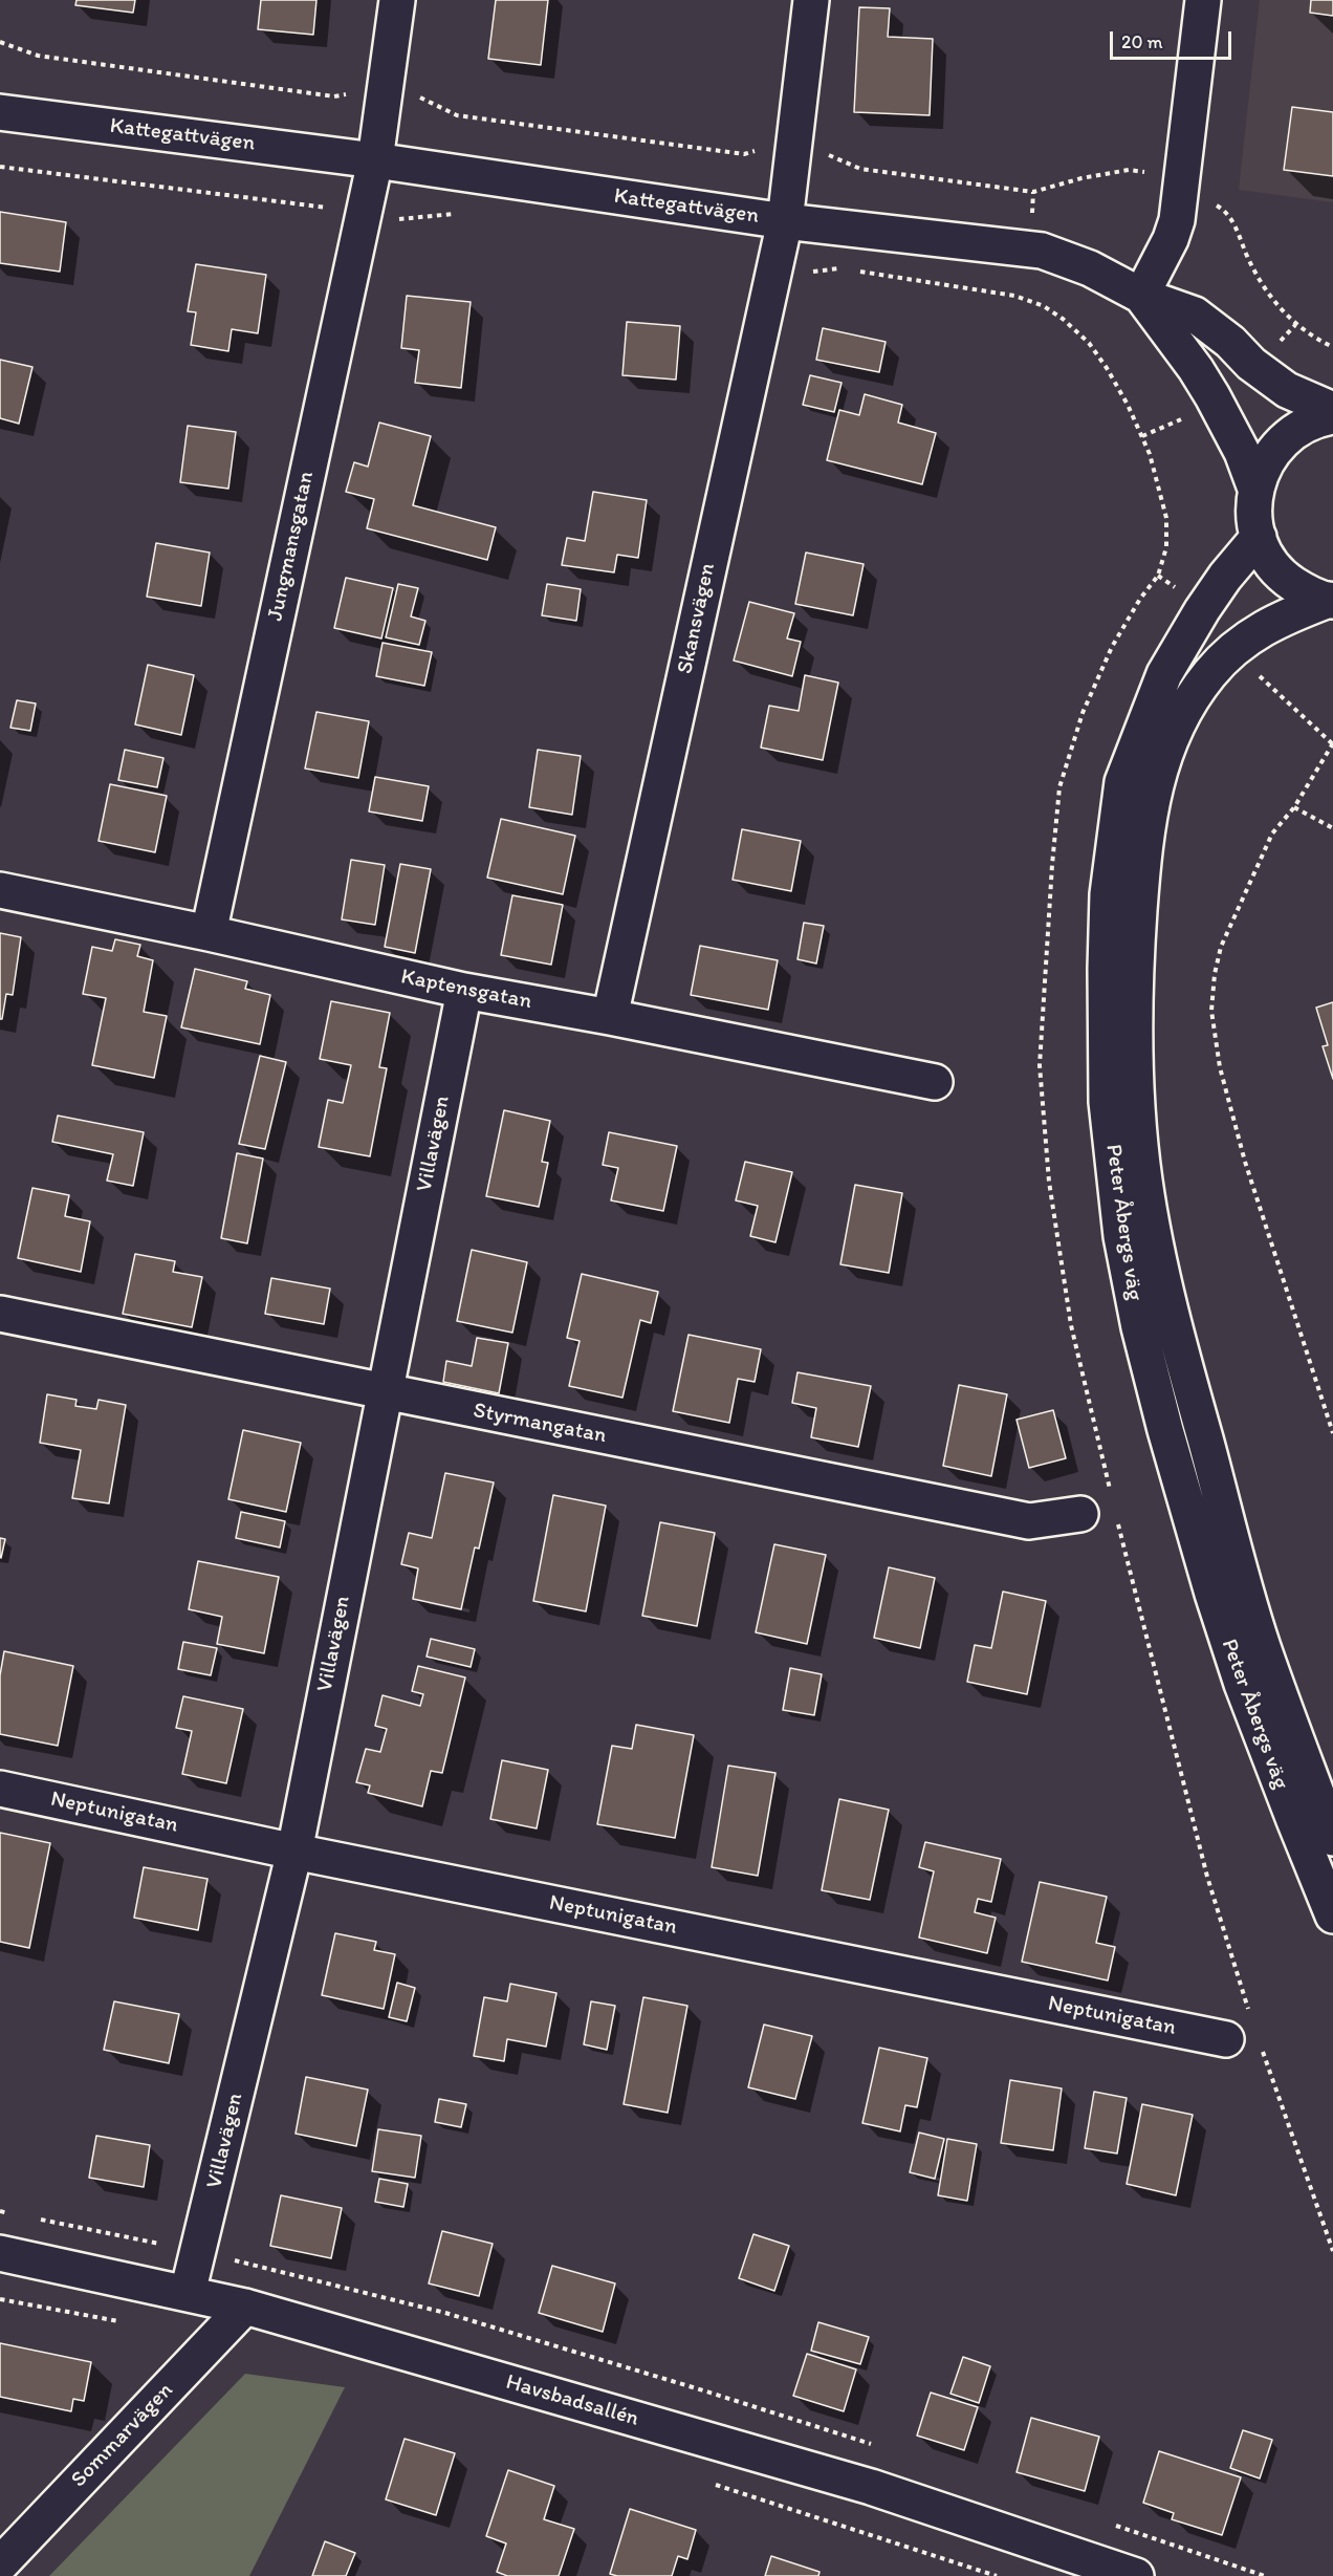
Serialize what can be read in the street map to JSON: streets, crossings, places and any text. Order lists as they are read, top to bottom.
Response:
{
  "streets": {
    "street": [
      "Kattegattvägen",
      "Jungmansgatan",
      "Skansvägen",
      "Kaptensgatan",
      "Villavägen",
      "Peter Åbergs väg",
      "Styrmangatan",
      "Neptunigatan",
      "Havsbadsallén",
      "Sommarvägen"
    ]
  },
  "crossings": [
    ["Kattegattvägen", "Jungmansgatan"],
    ["Kattegattvägen", "Skansvägen"],
    ["Kattegattvägen", "Peter Åbergs väg"],
    ["Jungmansgatan", "Kaptensgatan"],
    ["Skansvägen", "Kaptensgatan"],
    ["Kaptensgatan", "Villavägen"],
    ["Villavägen", "Styrmangatan"],
    ["Villavägen", "Neptunigatan"],
    ["Villavägen", "Havsbadsallén"],
    ["Havsbadsallén", "Sommarvägen"]
  ],
  "scale_bar": "20 m"
}
